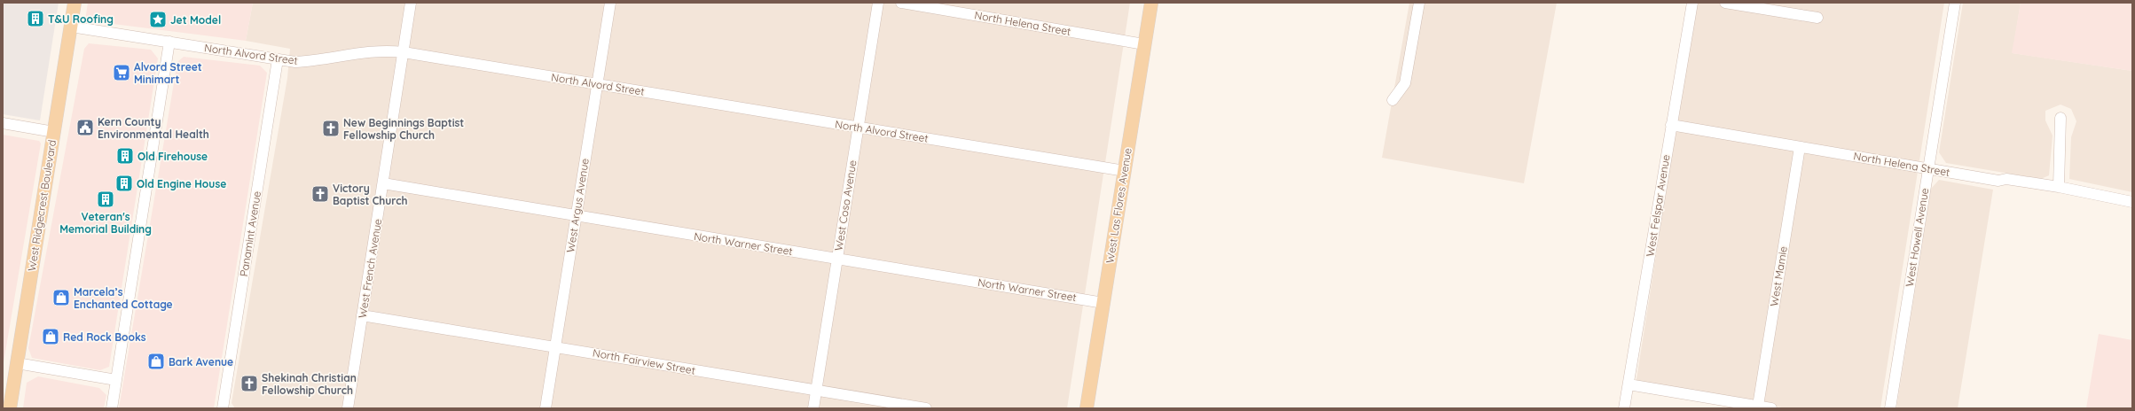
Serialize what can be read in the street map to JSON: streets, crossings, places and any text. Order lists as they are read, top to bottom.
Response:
{
  "streets": {
    "main road": ["West Ridgecrest Boulevard", "West Las Flores Avenue"],
    "street": [
      "North Helena Street",
      "North Alvord Street",
      "West Argus Avenue",
      "West Coso Avenue",
      "West Felspar Avenue",
      "Panamint Avenue",
      "West Howell Avenue",
      "North Warner Street",
      "West French Avenue",
      "West Mamie",
      "North Fairview Street"
    ]
  },
  "crossings": [
    ["North Helena Street", "West Las Flores Avenue"],
    ["North Helena Street", "West Felspar Avenue"],
    ["North Helena Street", "West Howell Avenue"],
    ["North Helena Street", "West Mamie"],
    ["North Alvord Street", "West Ridgecrest Boulevard"],
    ["North Alvord Street", "West Argus Avenue"],
    ["North Alvord Street", "West Coso Avenue"],
    ["North Alvord Street", "West Las Flores Avenue"],
    ["North Alvord Street", "Panamint Avenue"],
    ["North Alvord Street", "West French Avenue"],
    ["West Argus Avenue", "North Warner Street"],
    ["West Argus Avenue", "North Fairview Street"],
    ["West Coso Avenue", "North Warner Street"],
    ["West Coso Avenue", "North Fairview Street"],
    ["West Las Flores Avenue", "North Warner Street"],
    ["North Warner Street", "West French Avenue"],
    ["West French Avenue", "North Fairview Street"]
  ],
  "places": {
    "building": [
      "T&U Roofing",
      "Old Firehouse",
      "Old Engine House",
      "Veteran's Memorial Building"
    ],
    "place": ["Jet Model"],
    "supermarket": ["Alvord Street Minimart"],
    "public building": ["Kern County Environmental Health"],
    "church": ["New Beginnings Baptist Fellowship Church", "Victory Baptist Church", "Shekinah Christian Fellowship Church"],
    "shop": ["Marcela’s Enchanted Cottage", "Red Rock Books", "Bark Avenue"]
  }
}
